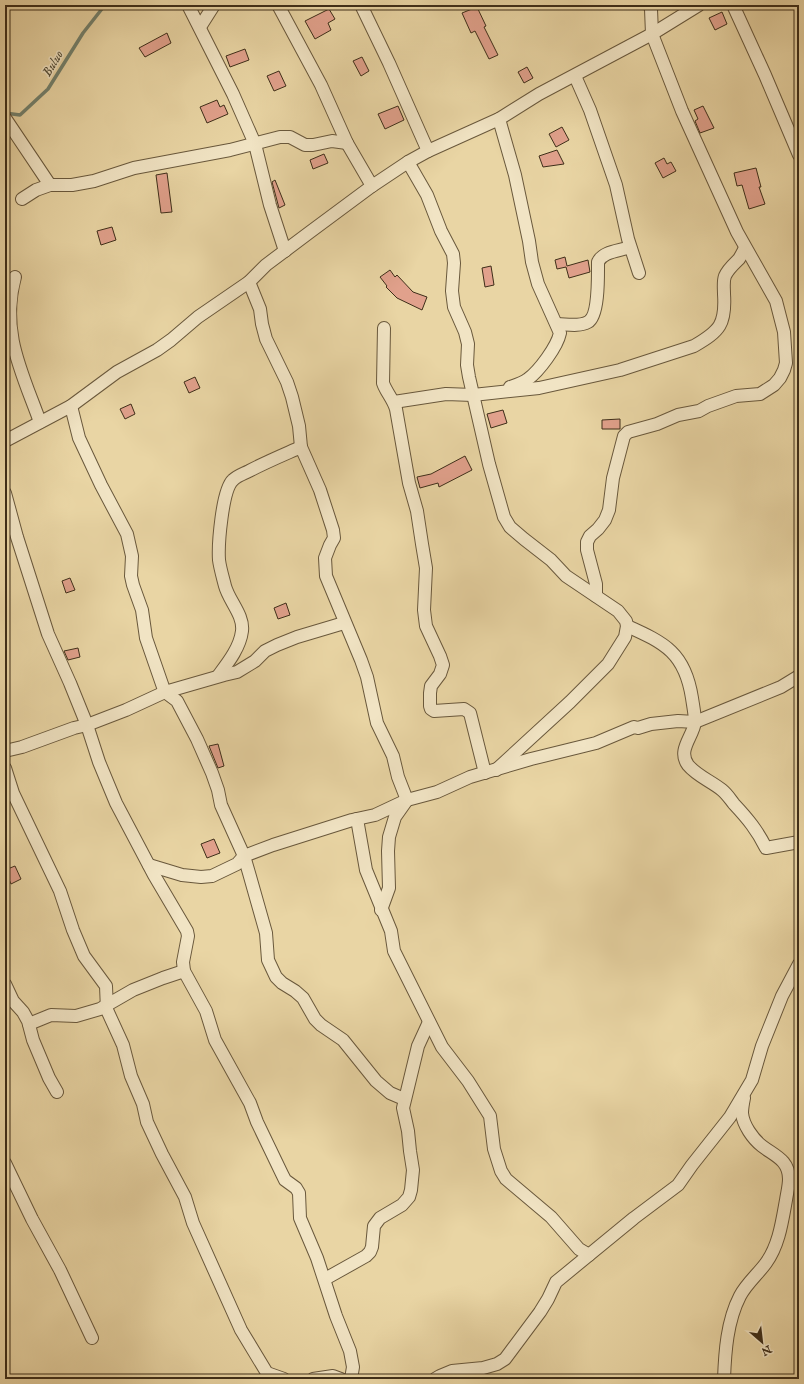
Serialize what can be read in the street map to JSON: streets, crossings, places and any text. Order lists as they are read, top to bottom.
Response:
{
  "water": ["Buluo"],
  "north": "bottom right"
}
